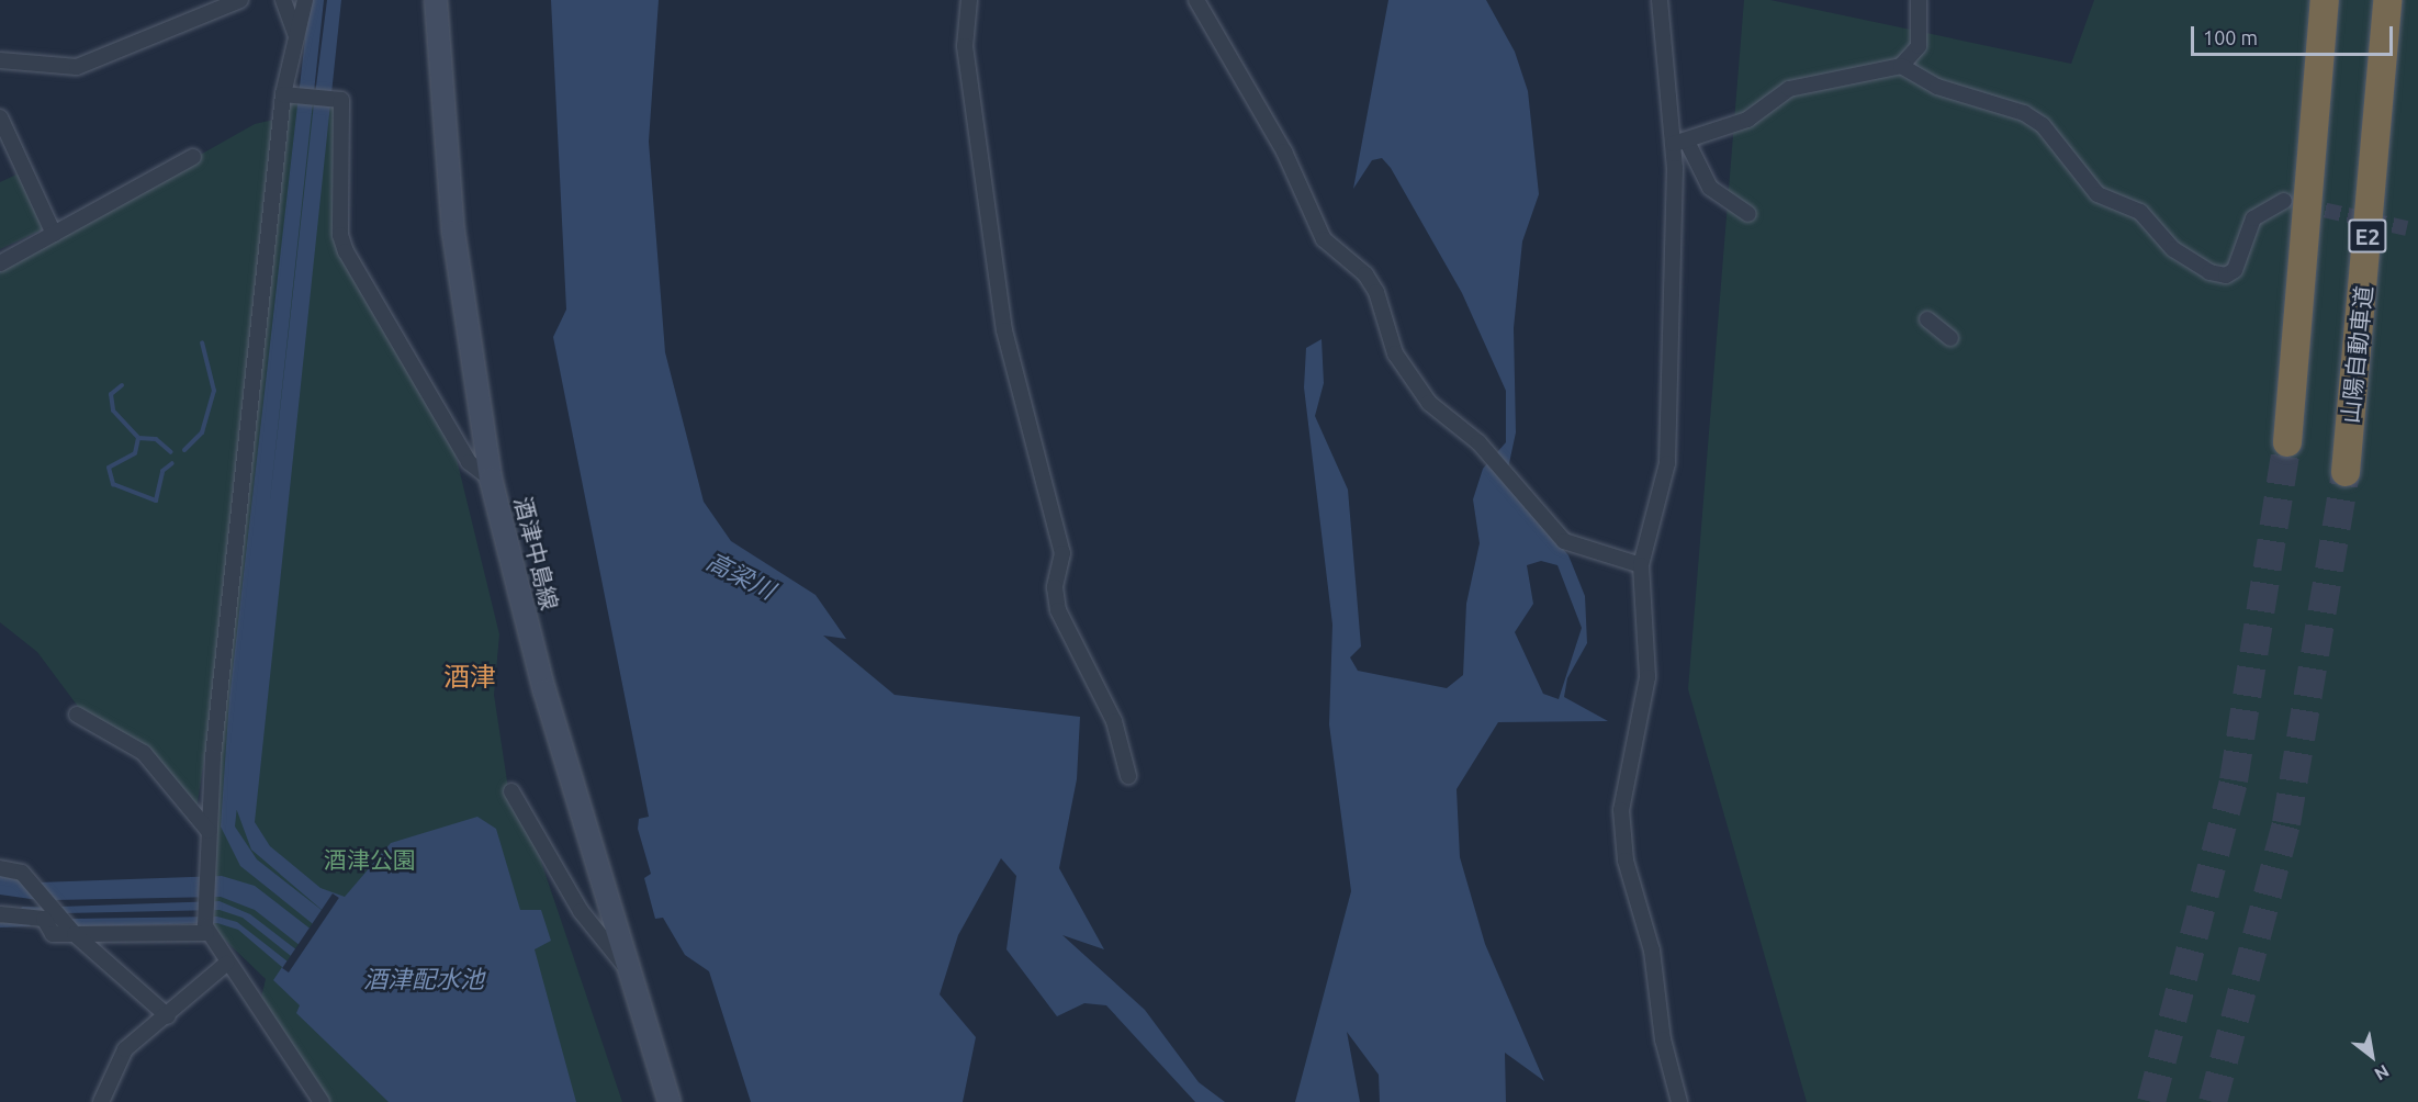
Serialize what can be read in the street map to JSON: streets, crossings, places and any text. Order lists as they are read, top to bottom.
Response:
{
  "streets": {
    "highway": ["E2", "山陽自動車道"],
    "main road": ["酒津中島線"]
  },
  "districts": ["酒津"],
  "water": ["高梁川", "酒津配水池"],
  "parks": ["酒津公園"],
  "scale_bar": "100 m",
  "north": "bottom right"
}
